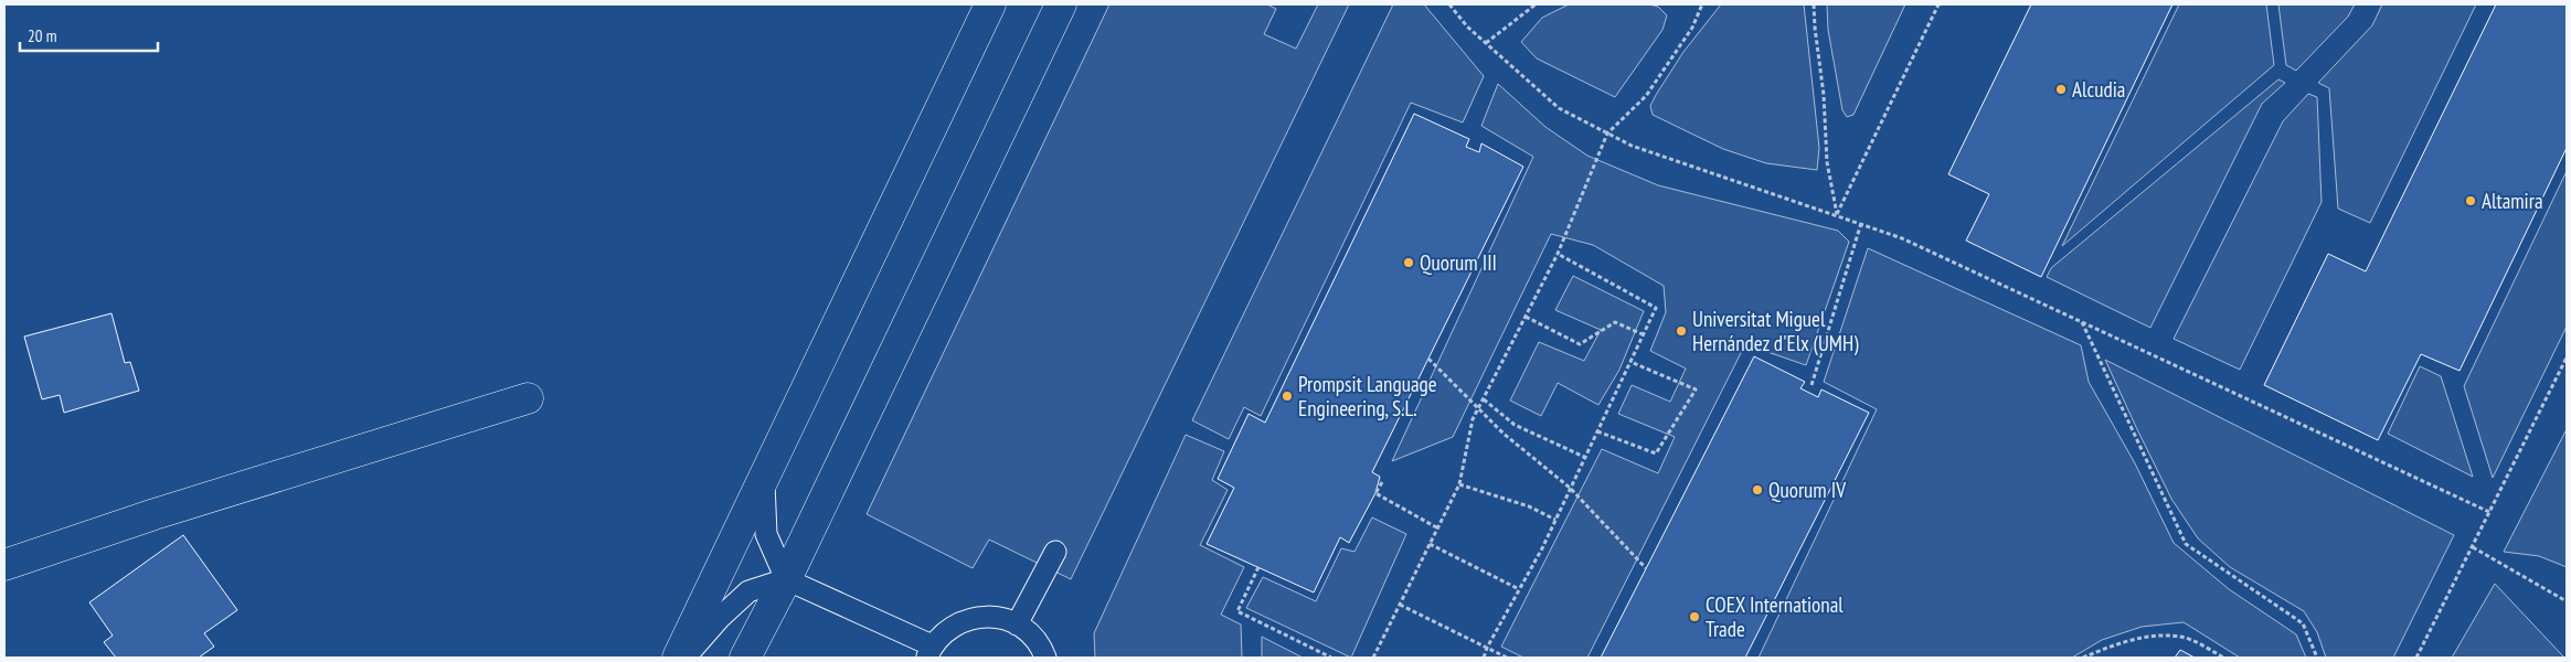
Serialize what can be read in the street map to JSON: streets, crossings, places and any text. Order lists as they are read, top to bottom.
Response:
{
  "places": [
    "Alcudia",
    "Altamira",
    "Quorum III",
    "Universitat Miguel Hernández d'Elx (UMH)",
    "Prompsit Language Engineering, S.L.",
    "Quorum IV",
    "COEX International Trade"
  ],
  "scale_bar": "20 m"
}
